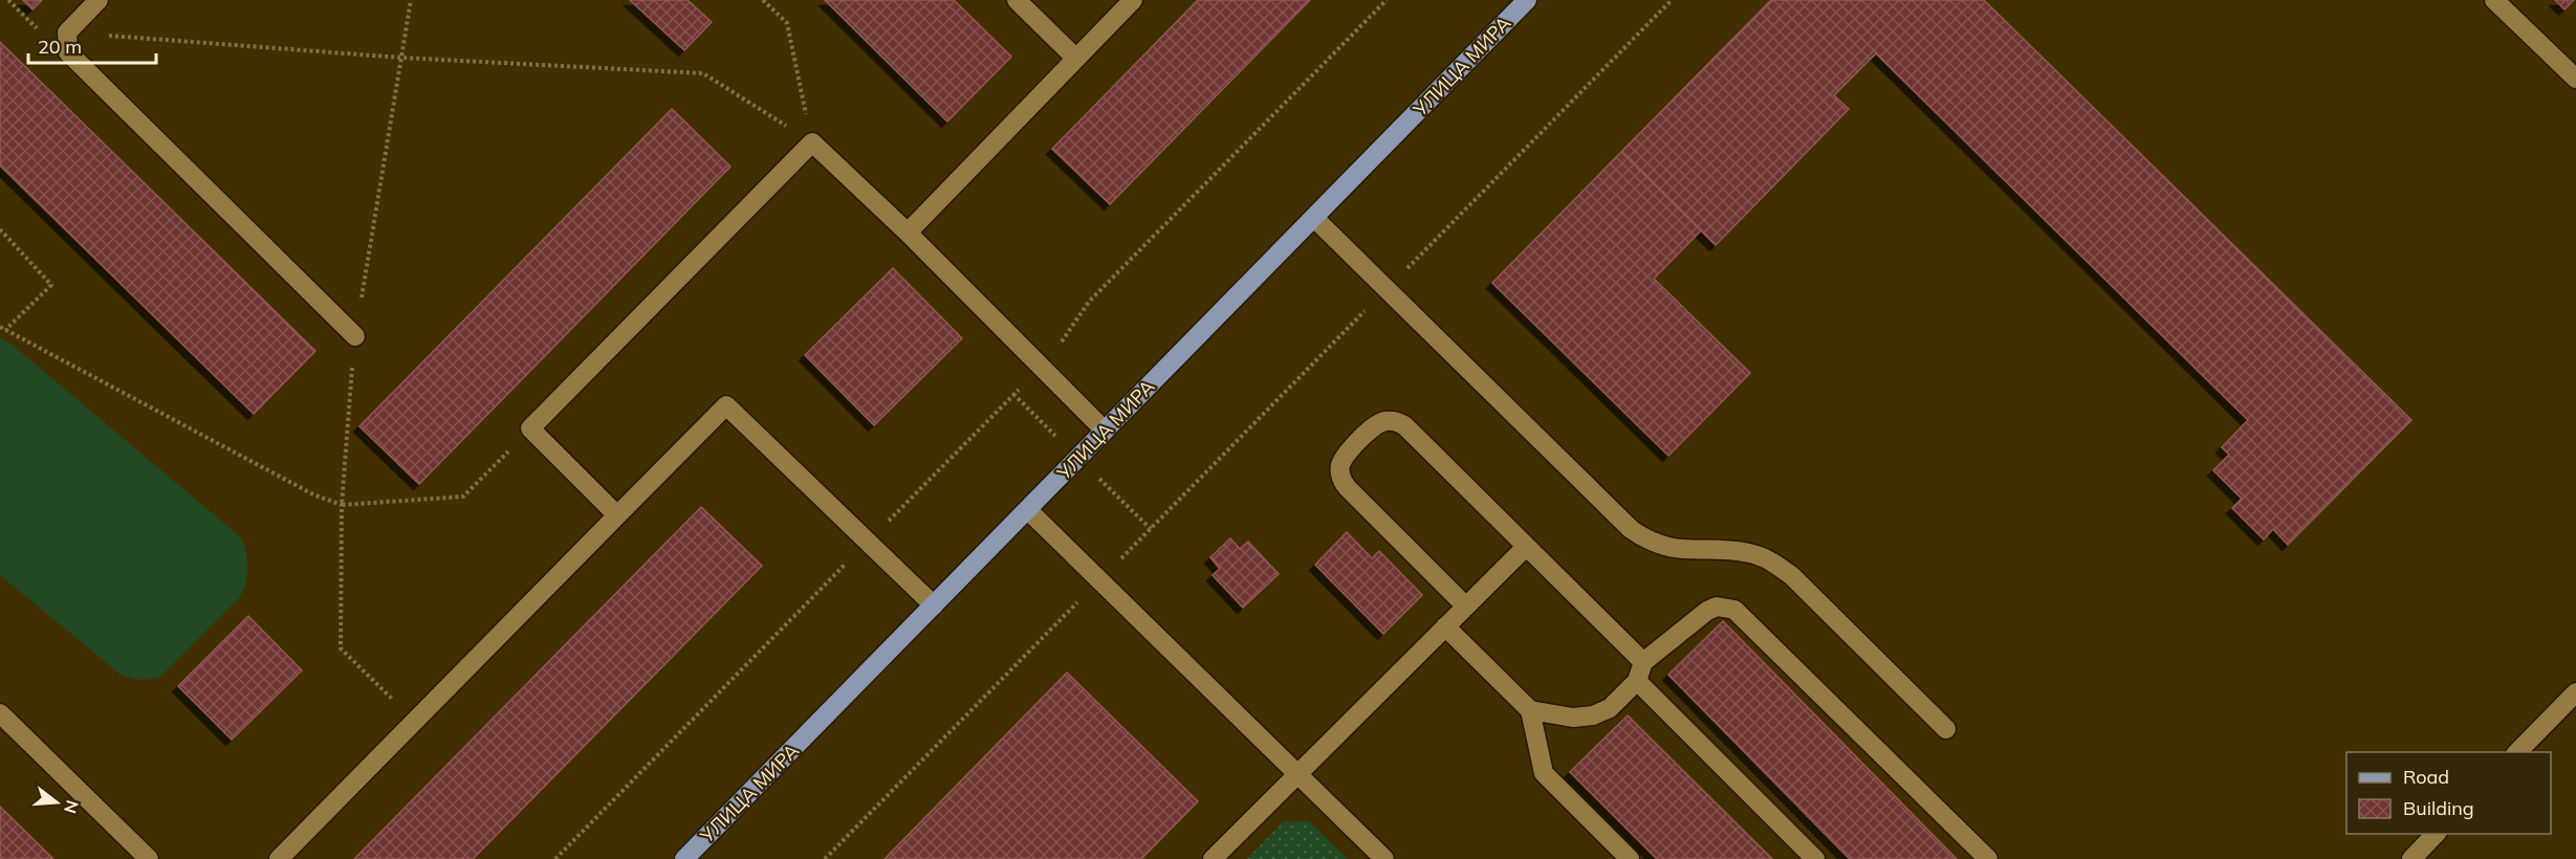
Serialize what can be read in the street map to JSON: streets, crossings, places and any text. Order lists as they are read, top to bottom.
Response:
{
  "streets": {
    "main road": ["УЛИЦА МИРА"]
  },
  "legend": ["Road", "Building"],
  "scale_bar": "20 m",
  "north": "right"
}
